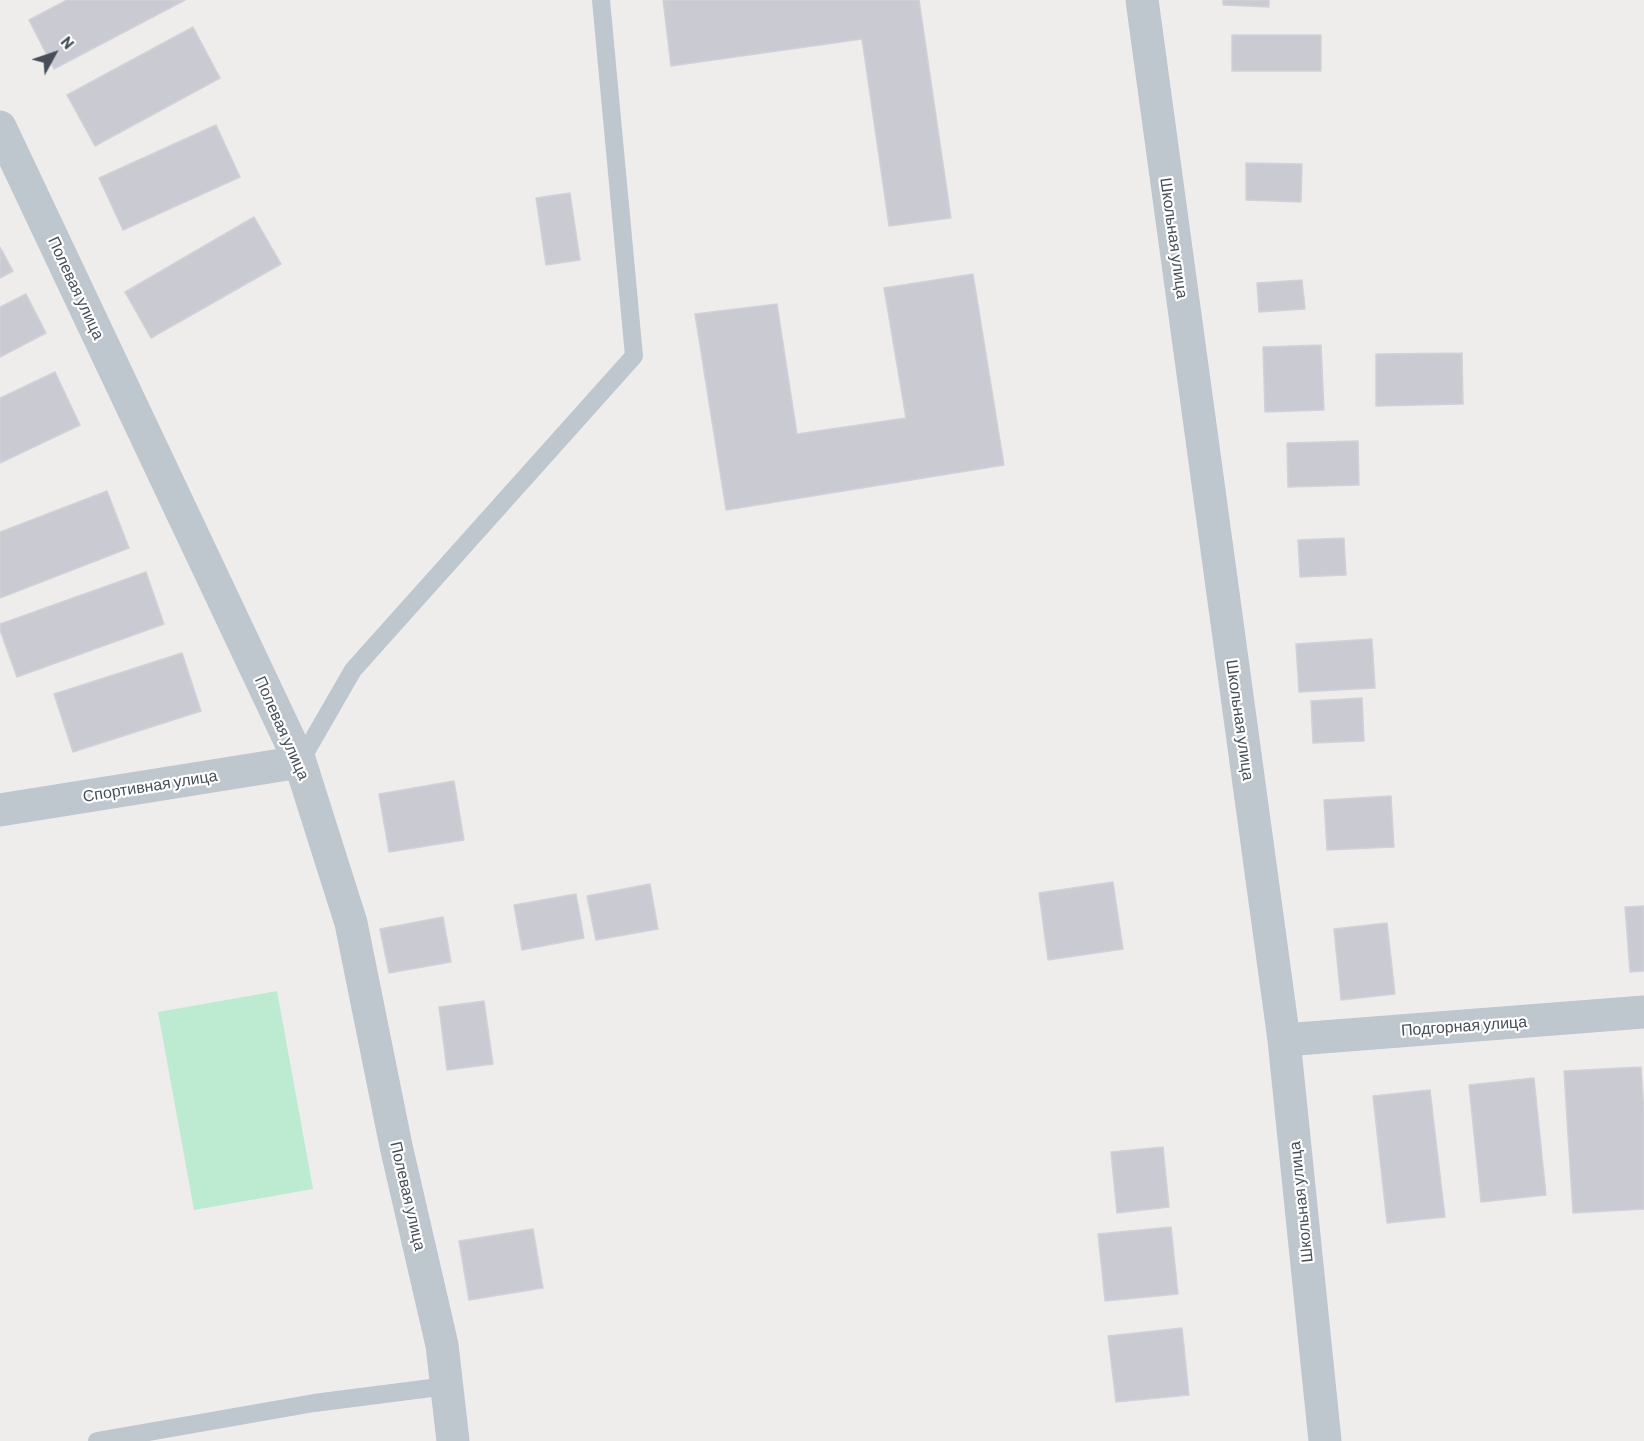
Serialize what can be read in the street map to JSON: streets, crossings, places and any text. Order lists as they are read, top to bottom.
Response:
{
  "streets": {
    "street": [
      "Школьная улица",
      "Полевая улица",
      "Спортивная улица",
      "Подгорная улица"
    ]
  },
  "crossings": [
    ["Школьная улица", "Подгорная улица"],
    ["Полевая улица", "Спортивная улица"]
  ],
  "north": "top right"
}
